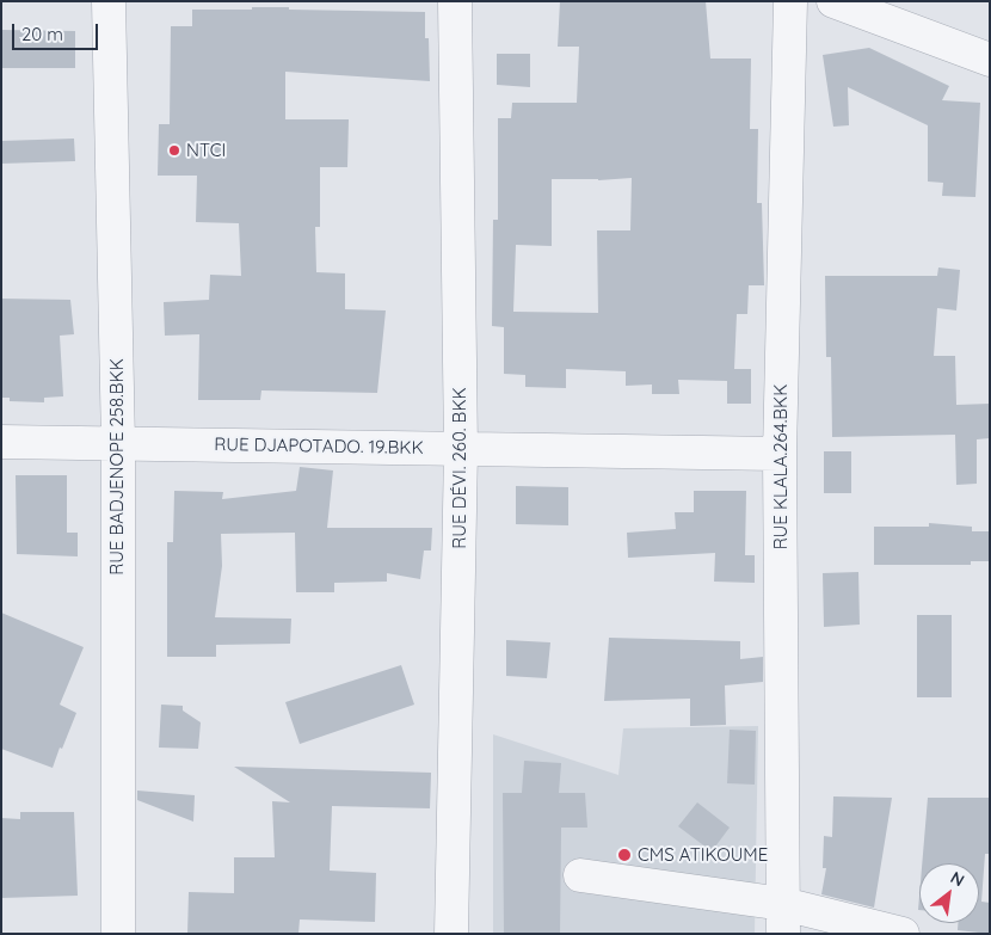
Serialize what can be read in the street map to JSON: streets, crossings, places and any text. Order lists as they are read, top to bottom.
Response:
{
  "streets": {
    "street": [
      "RUE DJAPOTADO. 19.BKK",
      "RUE BADJENOPE 258.BKK",
      "RUE KLALA.264.BKK",
      "RUE DÉVI. 260. BKK"
    ]
  },
  "crossings": [
    ["RUE DJAPOTADO. 19.BKK", "RUE BADJENOPE 258.BKK"],
    ["RUE DJAPOTADO. 19.BKK", "RUE KLALA.264.BKK"],
    ["RUE DJAPOTADO. 19.BKK", "RUE DÉVI. 260. BKK"]
  ],
  "places": ["NTCI", "CMS ATIKOUME"],
  "scale_bar": "20 m",
  "north": "top right"
}
